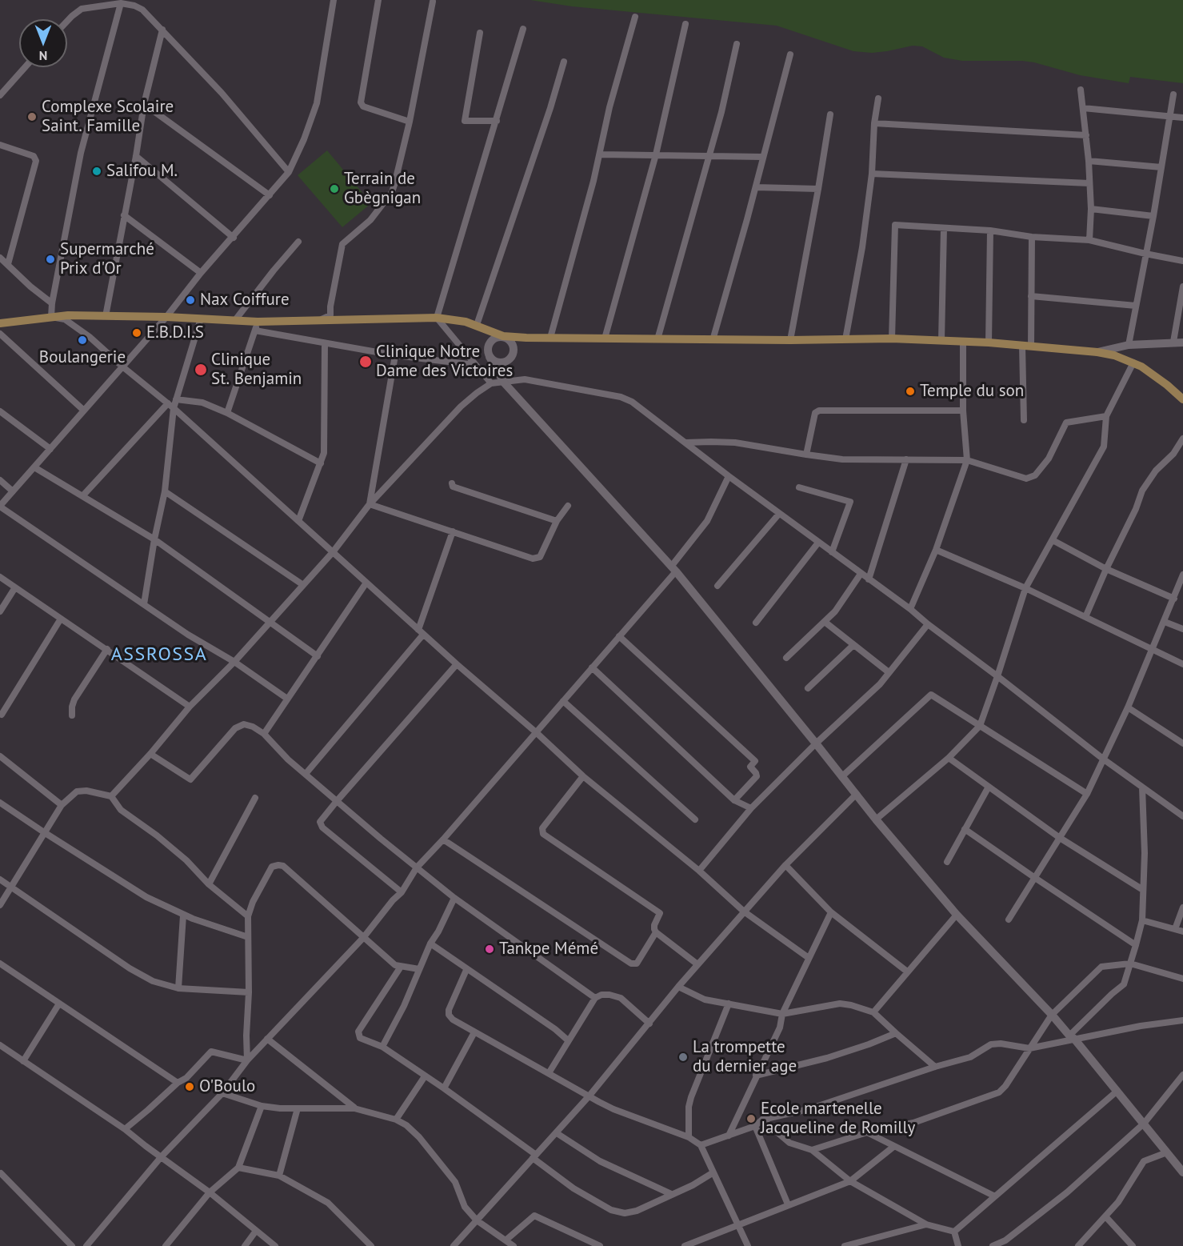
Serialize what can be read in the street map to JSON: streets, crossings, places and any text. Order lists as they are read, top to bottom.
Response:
{
  "districts": ["ASSROSSA"],
  "places": [
    "Complexe Scolaire Saint. Famille",
    "Salifou M.",
    "Terrain de Gbègnigan",
    "Supermarché Prix d'Or",
    "Nax Coiffure",
    "E.B.D.I.S",
    "Boulangerie",
    "Clinique Notre Dame des Victoires",
    "Clinique St. Benjamin",
    "Temple du son",
    "Tankpe Mémé",
    "La trompette du dernier age",
    "O'Boulo",
    "Ecole martenelle Jacqueline de Romilly"
  ],
  "north": "bottom"
}
